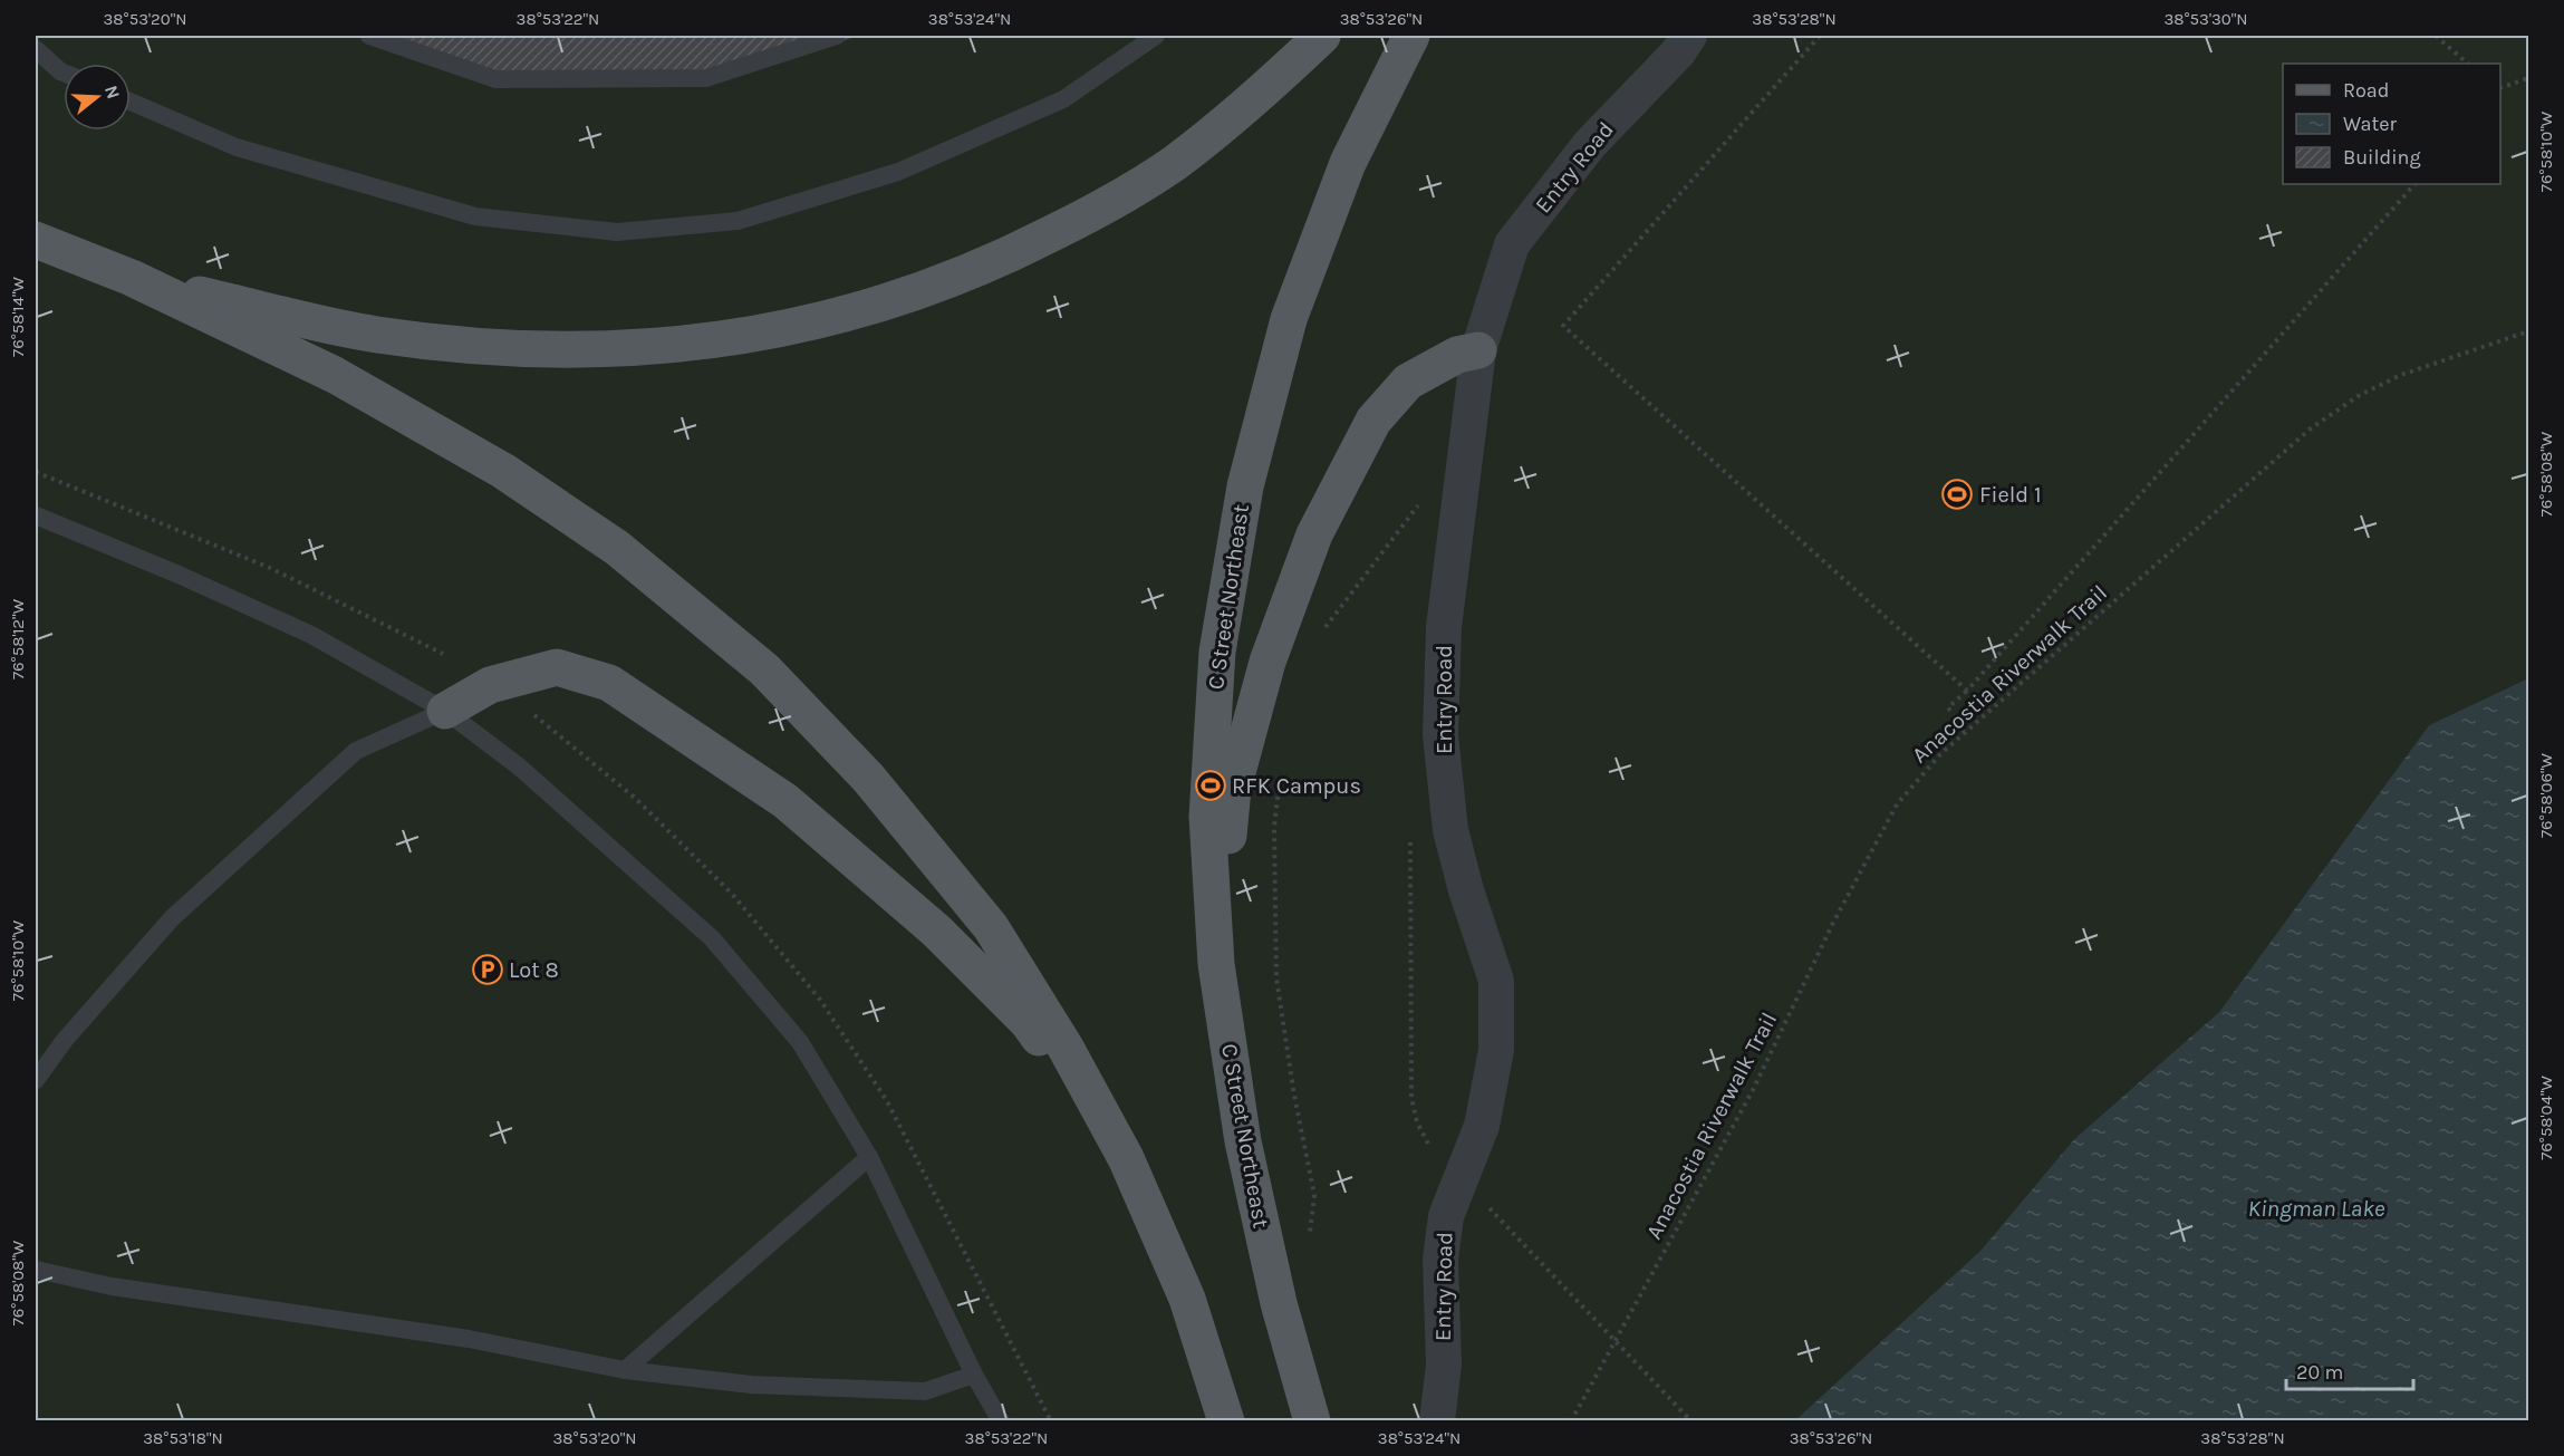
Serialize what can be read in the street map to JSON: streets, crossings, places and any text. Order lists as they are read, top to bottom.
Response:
{
  "streets": {
    "main road": ["C Street Northeast"],
    "street": ["Entry Road"],
    "path": ["Anacostia Riverwalk Trail"]
  },
  "water": ["Kingman Lake"],
  "places": {
    "sports": ["Field 1", "RFK Campus"],
    "parking": ["Lot 8"]
  },
  "legend": ["Road", "Water", "Building"],
  "scale_bar": "20 m",
  "north": "right",
  "coordinates": [
    "38°53'20\"N",
    "38°53'22\"N",
    "38°53'24\"N",
    "38°53'26\"N",
    "38°53'28\"N",
    "38°53'30\"N",
    "76°58'10\"W",
    "76°58'14\"W",
    "76°58'08\"W",
    "76°58'12\"W",
    "76°58'06\"W",
    "76°58'04\"W",
    "38°53'18\"N"
  ]
}
